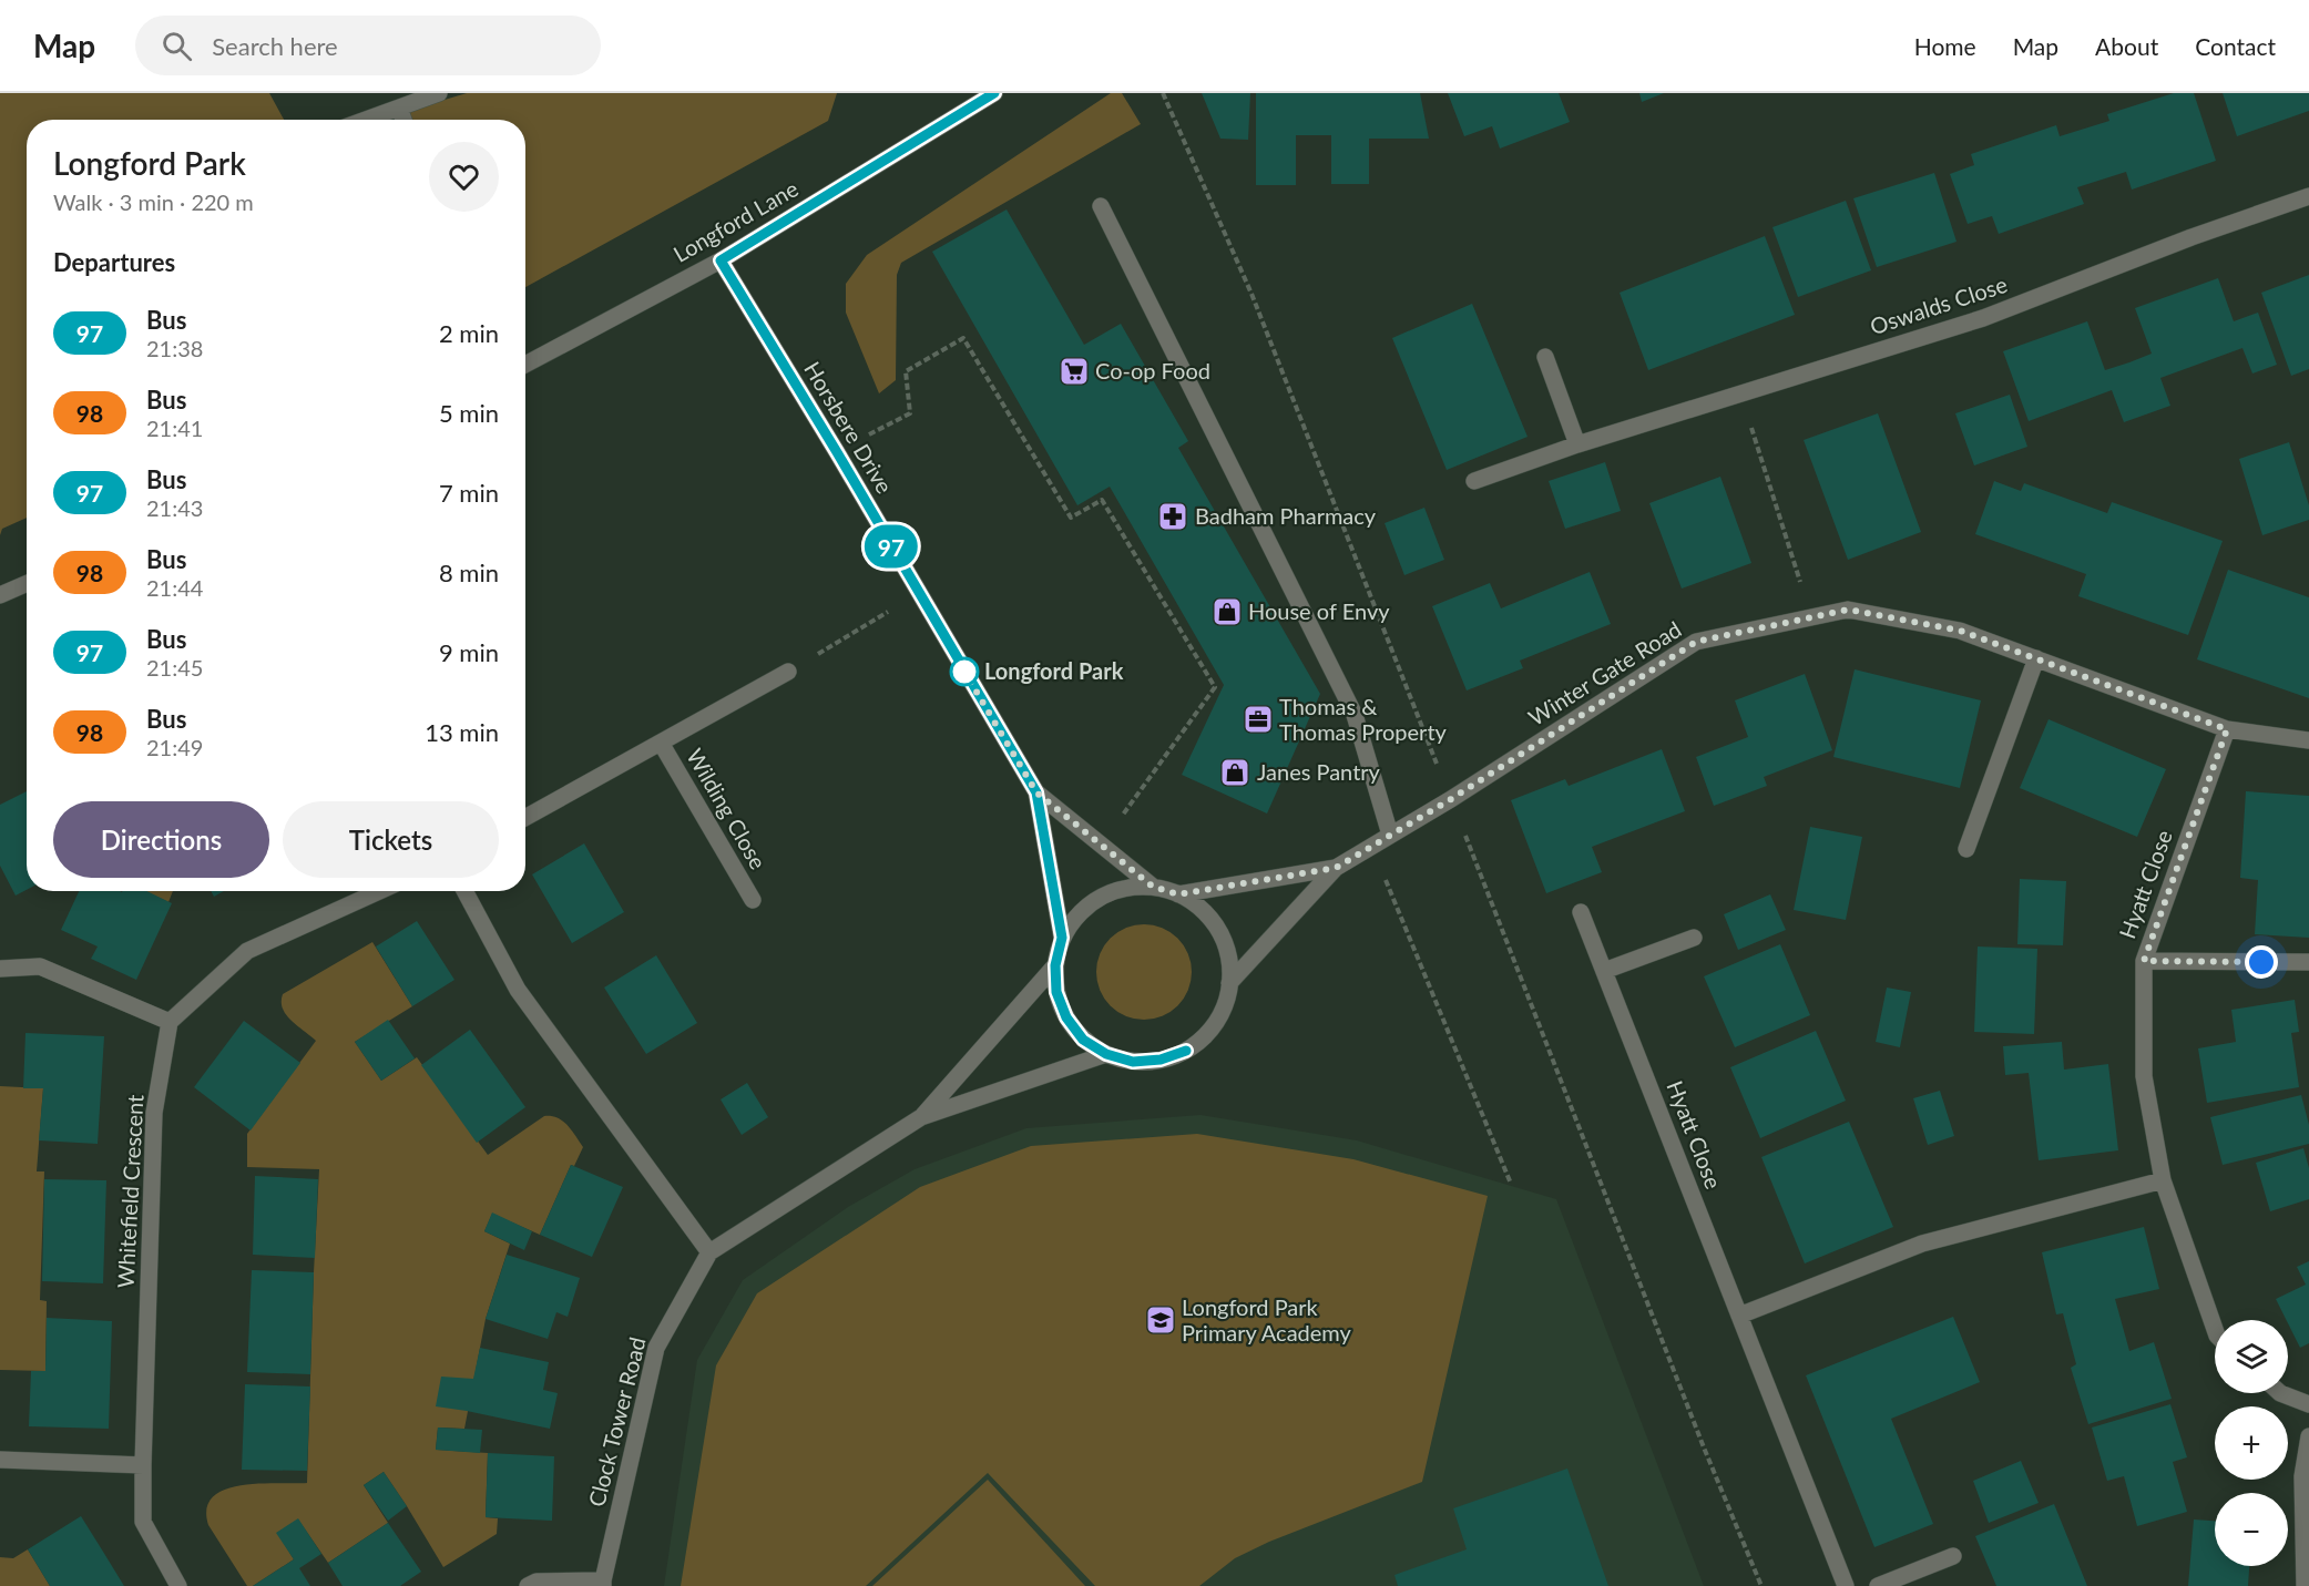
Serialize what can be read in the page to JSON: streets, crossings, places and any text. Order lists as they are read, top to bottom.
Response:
{
  "streets": {
    "street": [
      "Longford Lane",
      "Oswalds Close",
      "Horsbere Drive",
      "Winter Gate Road",
      "Wilding Close",
      "Hyatt Close",
      "Whitefield Crescent",
      "Clock Tower Road"
    ]
  },
  "crossings": [
    ["Longford Lane", "Horsbere Drive"],
    ["Horsbere Drive", "Winter Gate Road"],
    ["Horsbere Drive", "Clock Tower Road"],
    ["Winter Gate Road", "Hyatt Close"],
    ["Winter Gate Road", "Clock Tower Road"]
  ],
  "places": {
    "supermarket": ["Co-op Food"],
    "pharmacy": ["Badham Pharmacy"],
    "shop": ["House of Envy", "Janes Pantry"],
    "other": ["Longford Park"],
    "office": ["Thomas & Thomas Property"],
    "school or university": ["Longford Park Primary Academy"]
  },
  "lines": ["bus line 97"],
  "page": {
    "header": "Map",
    "search": "Search here",
    "nav": [
      "Home",
      "Map",
      "About",
      "Contact"
    ],
    "on_map": "97",
    "heading": [
      ["Longford Park", "Walk · 3 min · 220 m"],
      "Departures"
    ],
    "list": [
      {
        "mark": "97",
        "name": "Bus",
        "note": "21:38",
        "value": "2 min"
      },
      {
        "mark": "98",
        "name": "Bus",
        "note": "21:41",
        "value": "5 min"
      },
      {
        "mark": "97",
        "name": "Bus",
        "note": "21:43",
        "value": "7 min"
      },
      {
        "mark": "98",
        "name": "Bus",
        "note": "21:44",
        "value": "8 min"
      },
      {
        "mark": "97",
        "name": "Bus",
        "note": "21:45",
        "value": "9 min"
      },
      {
        "mark": "98",
        "name": "Bus",
        "note": "21:49",
        "value": "13 min"
      }
    ],
    "buttons": ["Directions", "Tickets"],
    "map_buttons": ["+", "−"]
  }
}
